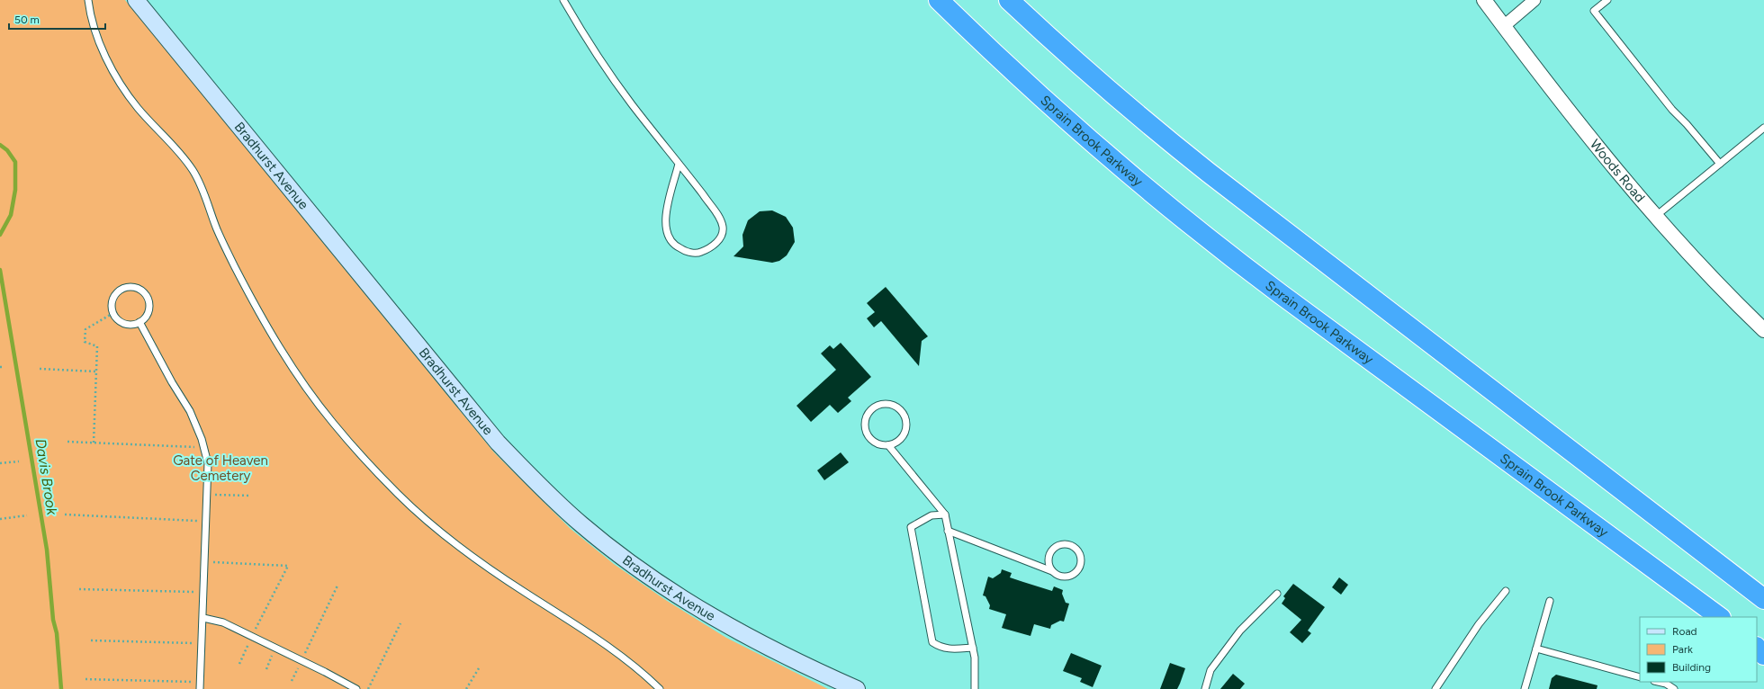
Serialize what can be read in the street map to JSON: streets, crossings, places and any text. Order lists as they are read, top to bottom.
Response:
{
  "streets": {
    "highway": ["Sprain Brook Parkway"],
    "main road": ["Bradhurst Avenue"],
    "street": ["Woods Road"]
  },
  "water": ["Davis Brook"],
  "parks": ["Gate of Heaven Cemetery"],
  "legend": ["Road", "Park", "Building"],
  "scale_bar": "50 m"
}
